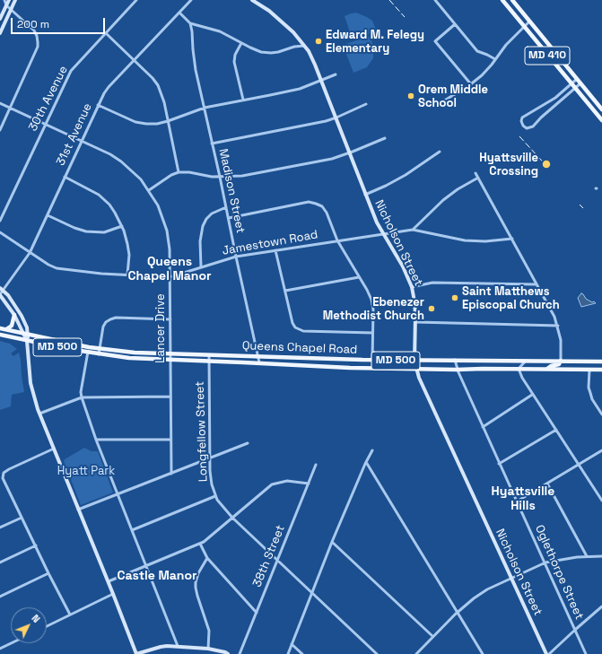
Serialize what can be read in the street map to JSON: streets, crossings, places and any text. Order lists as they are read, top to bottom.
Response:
{
  "streets": {
    "main road": ["MD 410", "MD 500", "Queens Chapel Road"],
    "street": [
      "30th Avenue",
      "31st Avenue",
      "Madison Street",
      "Jamestown Road",
      "Nicholson Street",
      "Lancer Drive",
      "Longfellow Street",
      "38th Street",
      "Oglethorpe Street"
    ]
  },
  "crossings": [
    ["30th Avenue", "Lancer Drive"],
    ["31st Avenue", "Jamestown Road"],
    ["31st Avenue", "Lancer Drive"],
    ["Madison Street", "Jamestown Road"],
    ["Madison Street", "Queens Chapel Road"],
    ["Jamestown Road", "Nicholson Street"],
    ["Jamestown Road", "Lancer Drive"],
    ["Nicholson Street", "Queens Chapel Road"],
    ["Lancer Drive", "Queens Chapel Road"],
    ["Queens Chapel Road", "Longfellow Street"],
    ["Queens Chapel Road", "Oglethorpe Street"],
    ["Longfellow Street", "38th Street"]
  ],
  "districts": ["Queens Chapel Manor", "Hyattsville Hills", "Castle Manor"],
  "parks": ["Hyatt Park"],
  "places": [
    "Edward M. Felegy Elementary",
    "Orem Middle School",
    "Hyattsville Crossing",
    "Saint Matthews Episcopal Church",
    "Ebenezer Methodist Church"
  ],
  "scale_bar": "200 m",
  "north": "top right"
}
